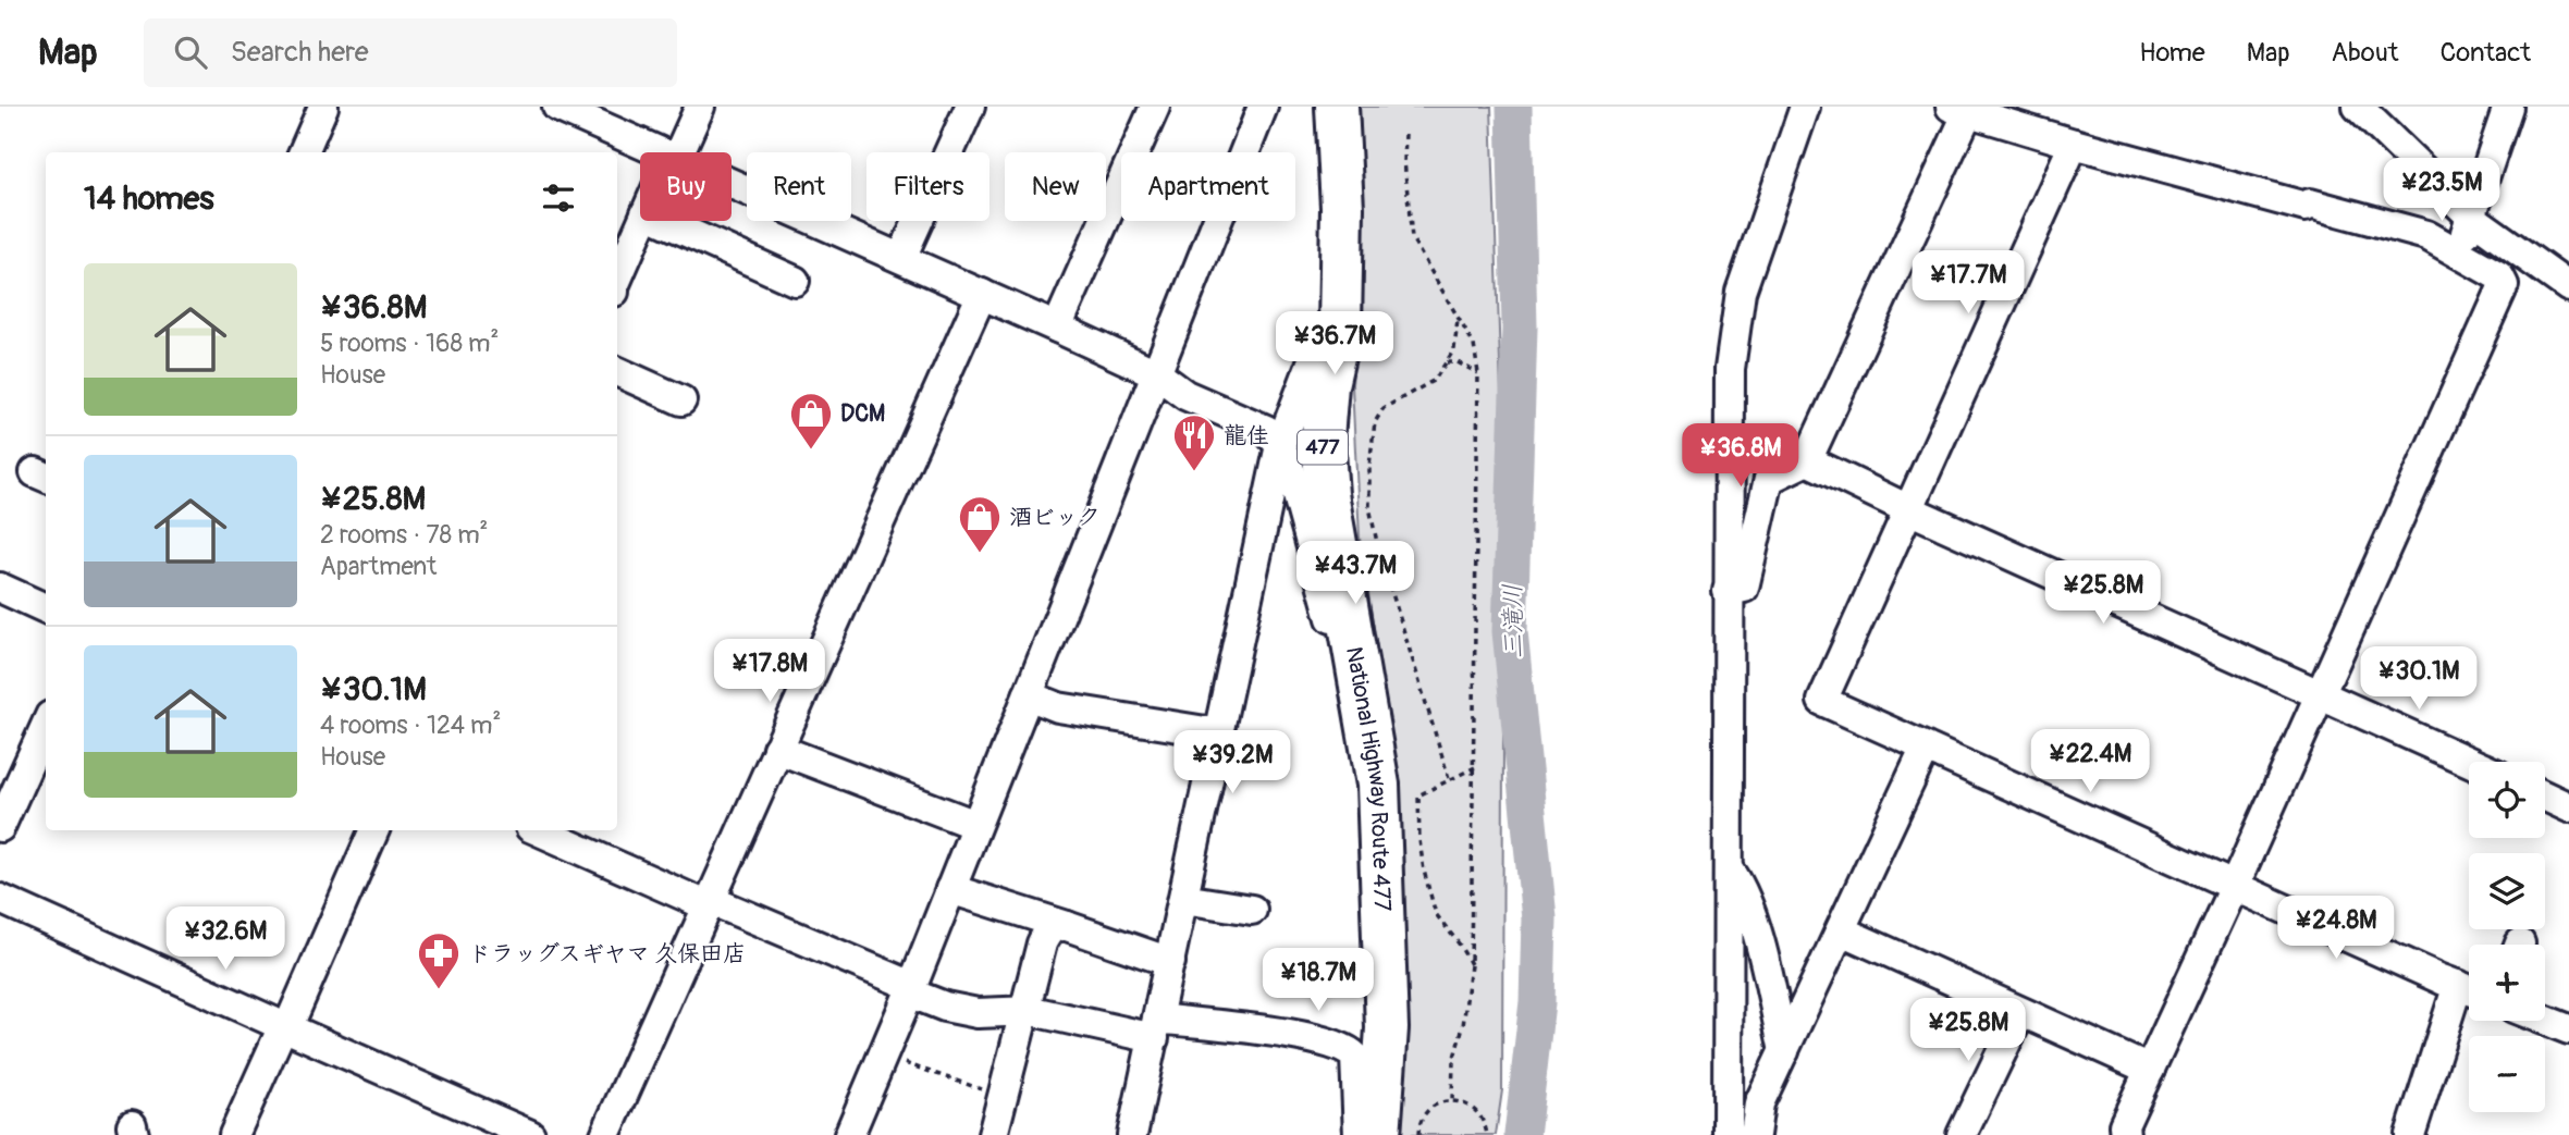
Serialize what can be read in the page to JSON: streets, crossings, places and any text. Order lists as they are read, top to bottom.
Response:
{
  "streets": {
    "highway": ["477", "National Highway Route 477"]
  },
  "water": ["三滝川"],
  "places": {
    "shop": ["DCM", "酒ビック"],
    "restaurant": ["龍佳"],
    "pharmacy": ["ドラッグスギヤマ 久保田店"]
  },
  "page": {
    "header": "Map",
    "search": "Search here",
    "nav": [
      "Home",
      "Map",
      "About",
      "Contact"
    ],
    "chip": [
      "Buy",
      "Rent",
      "Filters",
      "New",
      "Apartment"
    ],
    "heading": "14 homes",
    "price": [
      "¥23.5M",
      "¥17.7M",
      "¥36.7M",
      "¥36.8M",
      "¥43.7M",
      "¥25.8M",
      "¥17.8M",
      "¥30.1M",
      "¥22.4M",
      "¥39.2M",
      "¥24.8M",
      "¥32.6M",
      "¥18.7M",
      "¥25.8M"
    ],
    "list": [
      {
        "name": "¥36.8M",
        "note": "5 rooms · 168 m² · House"
      },
      {
        "name": "¥25.8M",
        "note": "2 rooms · 78 m² · Apartment"
      },
      {
        "name": "¥30.1M",
        "note": "4 rooms · 124 m² · House"
      }
    ],
    "map_buttons": ["+", "−"]
  }
}
